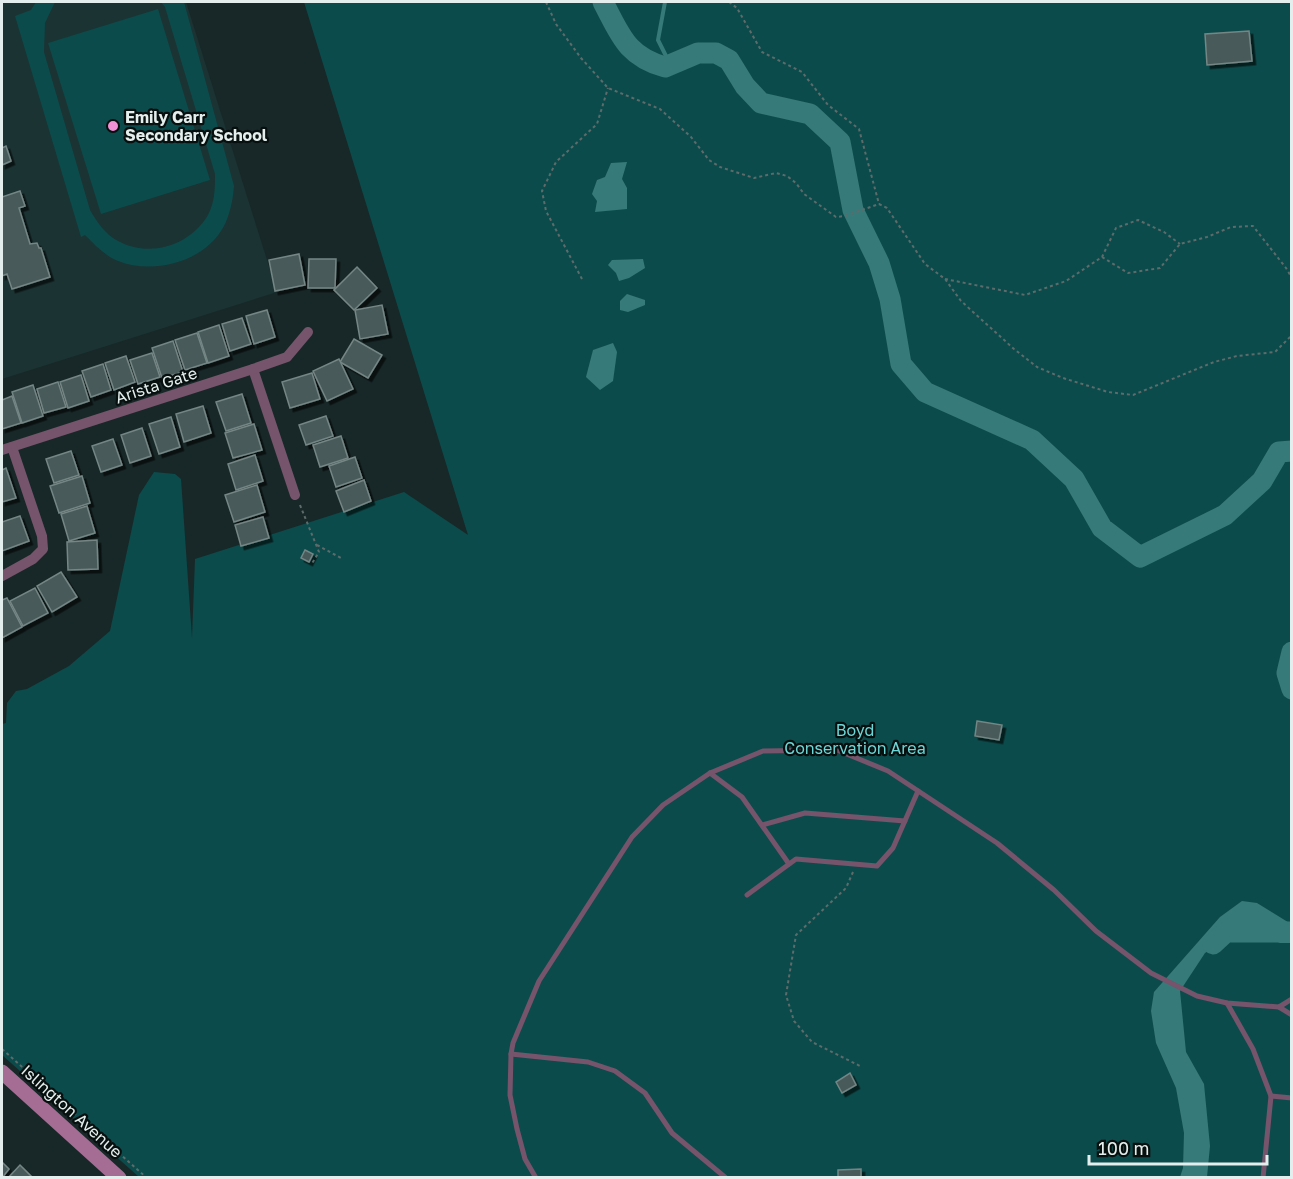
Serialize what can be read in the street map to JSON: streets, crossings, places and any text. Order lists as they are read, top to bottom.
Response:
{
  "streets": {
    "main road": ["Islington Avenue"],
    "street": ["Arista Gate"]
  },
  "parks": ["Boyd Conservation Area"],
  "places": ["Emily Carr Secondary School"],
  "scale_bar": "100 m"
}
